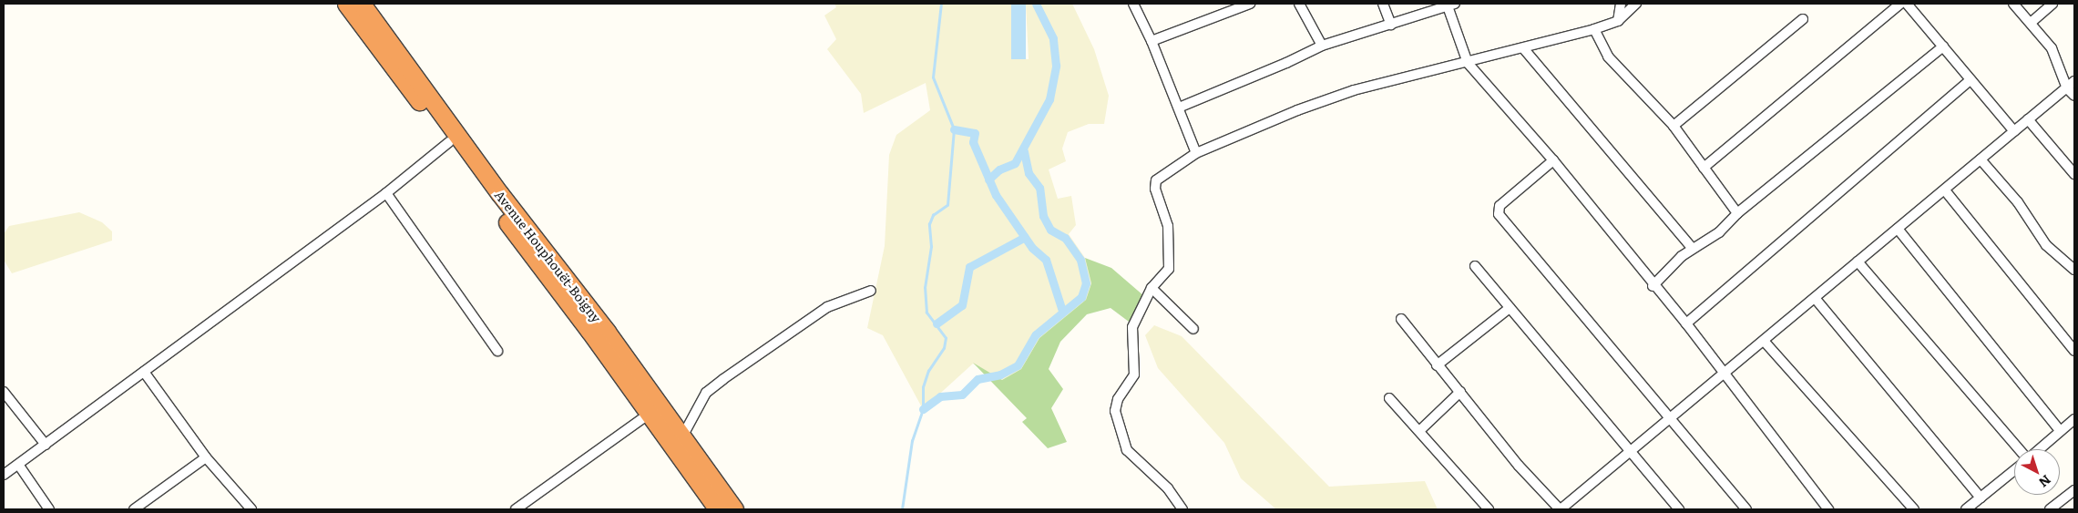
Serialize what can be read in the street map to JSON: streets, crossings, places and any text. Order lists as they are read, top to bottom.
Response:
{
  "streets": {
    "highway": ["Avenue Houphouët-Boigny"]
  },
  "north": "bottom right"
}
